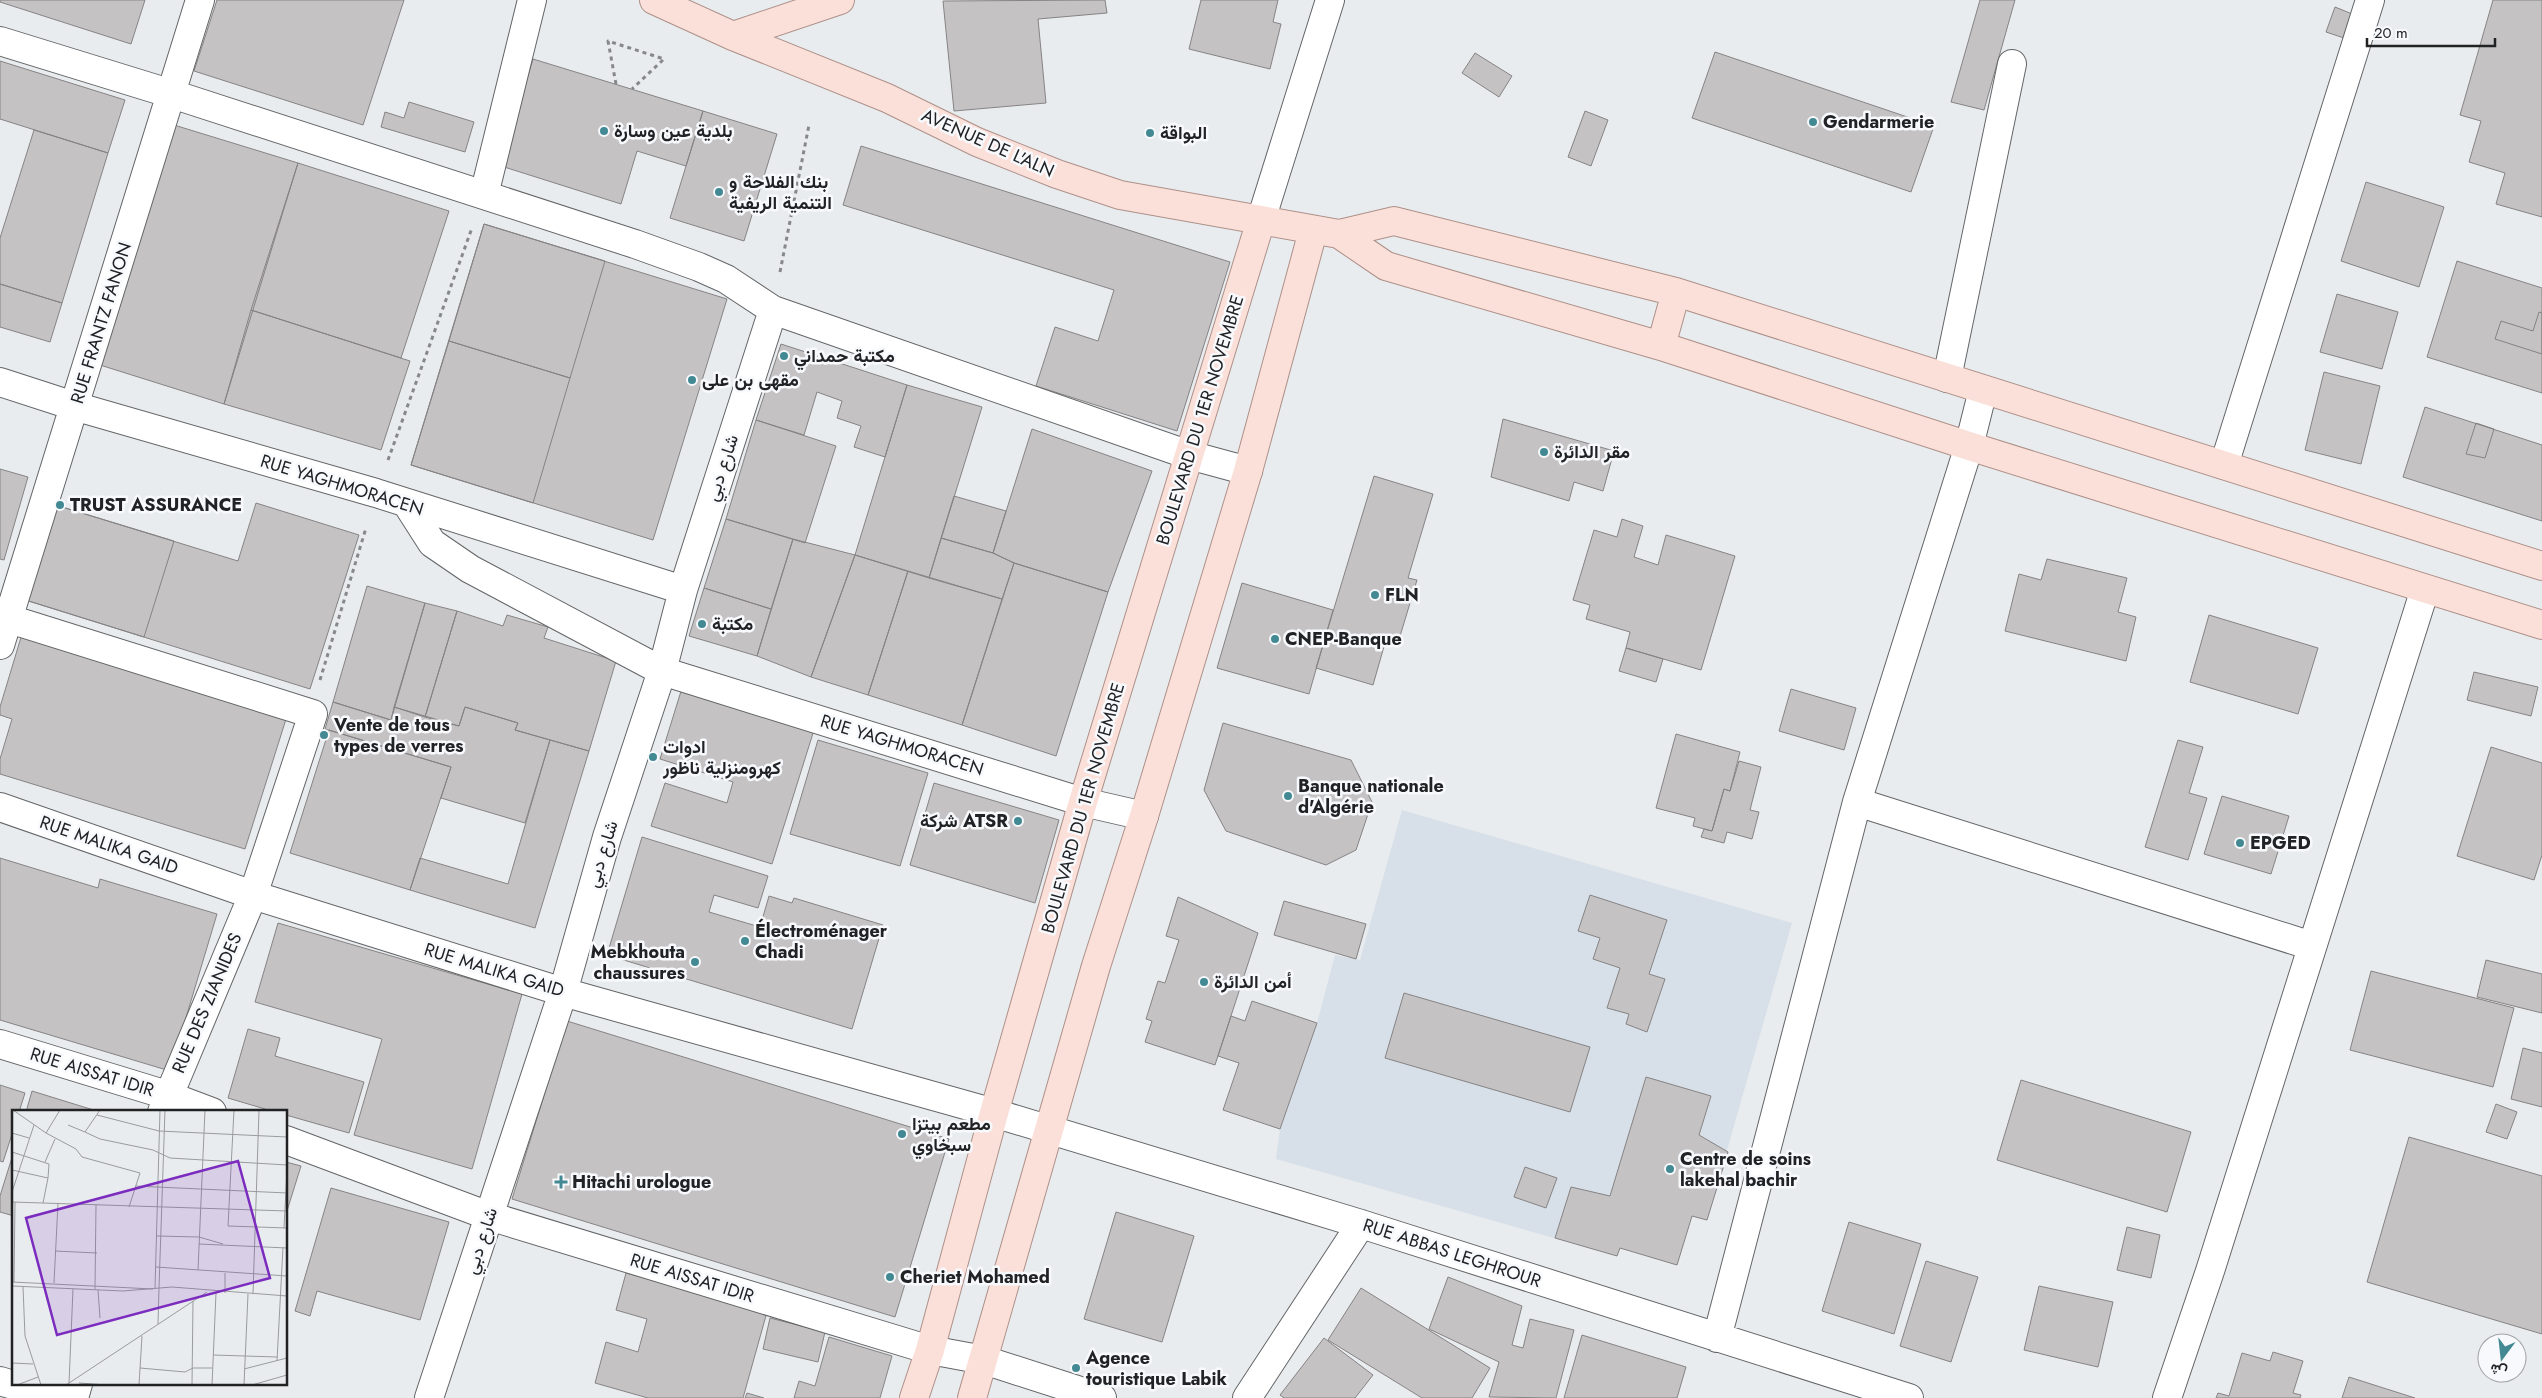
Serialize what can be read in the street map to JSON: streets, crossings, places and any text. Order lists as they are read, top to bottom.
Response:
{
  "streets": {
    "main road": ["AVENUE DE L'ALN", "BOULEVARD DU 1ER NOVEMBRE"],
    "street": [
      "RUE FRANTZ FANON",
      "شارع دبي",
      "RUE YAGHMORACEN",
      "RUE MALIKA GAID",
      "RUE DES ZIANIDES",
      "RUE AISSAT IDIR",
      "RUE ABBAS LEGHROUR"
    ]
  },
  "crossings": [
    ["AVENUE DE L'ALN", "BOULEVARD DU 1ER NOVEMBRE"],
    ["RUE FRANTZ FANON", "RUE YAGHMORACEN"],
    ["BOULEVARD DU 1ER NOVEMBRE", "RUE YAGHMORACEN"],
    ["BOULEVARD DU 1ER NOVEMBRE", "RUE MALIKA GAID"],
    ["BOULEVARD DU 1ER NOVEMBRE", "RUE AISSAT IDIR"],
    ["BOULEVARD DU 1ER NOVEMBRE", "RUE ABBAS LEGHROUR"],
    ["شارع دبي", "RUE YAGHMORACEN"],
    ["شارع دبي", "RUE MALIKA GAID"],
    ["شارع دبي", "RUE AISSAT IDIR"],
    ["RUE MALIKA GAID", "RUE DES ZIANIDES"],
    ["RUE MALIKA GAID", "RUE ABBAS LEGHROUR"],
    ["RUE DES ZIANIDES", "RUE AISSAT IDIR"]
  ],
  "places": {
    "other": [
      "Gendarmerie",
      "بلدية عين وسارة",
      "البواقة",
      "بنك الفلاحة و التنمية الريفية",
      "مكتبة حمداني",
      "مقهى بن على",
      "مقر الدائرة",
      "TRUST ASSURANCE",
      "FLN",
      "مكتبة",
      "CNEP-Banque",
      "Vente de tous types de verres",
      "ادوات كهرومنزلية ناظور",
      "Banque nationale d'Algérie",
      "شركة ATSR",
      "EPGED",
      "Électroménager Chadi",
      "Mebkhouta chaussures",
      "أمن الدائرة",
      "مطعم بيتزا سبخاوي",
      "Centre de soins lakehal bachir",
      "Cheriet Mohamed",
      "Agence touristique Labik"
    ],
    "health": ["Hitachi urologue"]
  },
  "scale_bar": "20 m",
  "north": "bottom"
}
